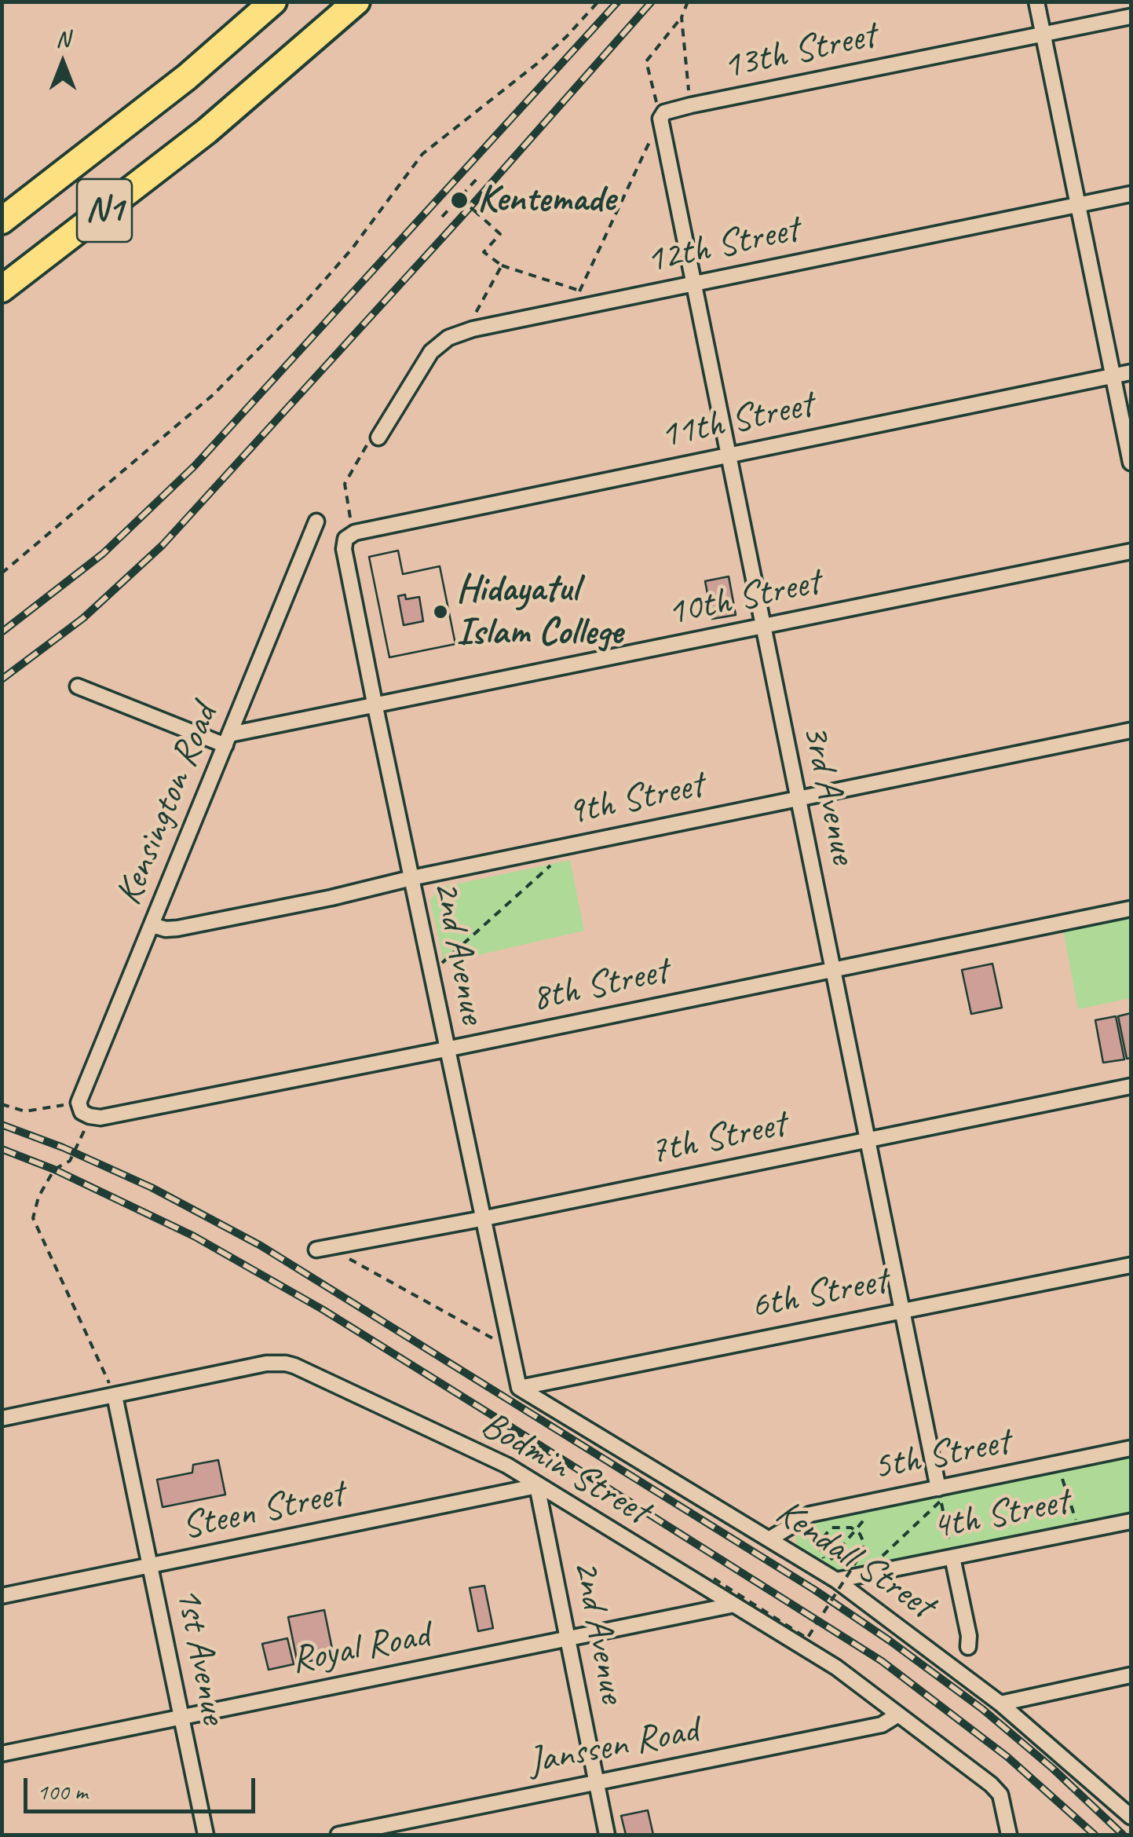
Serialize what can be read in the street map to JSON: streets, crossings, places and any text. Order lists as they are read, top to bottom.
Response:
{
  "streets": {
    "highway": ["N1"],
    "street": [
      "13th Street",
      "12th Street",
      "11th Street",
      "10th Street",
      "3rd Avenue",
      "9th Street",
      "Kensington Road",
      "2nd Avenue",
      "8th Street",
      "7th Street",
      "6th Street",
      "5th Street",
      "Bodmin Street",
      "Steen Street",
      "4th Street",
      "Kendall Street",
      "Royal Road",
      "1st Avenue",
      "Janssen Road"
    ]
  },
  "crossings": [
    ["13th Street", "3rd Avenue"],
    ["12th Street", "3rd Avenue"],
    ["11th Street", "3rd Avenue"],
    ["11th Street", "2nd Avenue"],
    ["10th Street", "3rd Avenue"],
    ["10th Street", "Kensington Road"],
    ["10th Street", "2nd Avenue"],
    ["3rd Avenue", "9th Street"],
    ["3rd Avenue", "8th Street"],
    ["3rd Avenue", "7th Street"],
    ["3rd Avenue", "6th Street"],
    ["3rd Avenue", "5th Street"],
    ["9th Street", "Kensington Road"],
    ["9th Street", "2nd Avenue"],
    ["Kensington Road", "8th Street"],
    ["2nd Avenue", "8th Street"],
    ["2nd Avenue", "7th Street"],
    ["2nd Avenue", "6th Street"],
    ["2nd Avenue", "Bodmin Street"],
    ["2nd Avenue", "Steen Street"],
    ["2nd Avenue", "Kendall Street"],
    ["2nd Avenue", "Royal Road"],
    ["2nd Avenue", "Janssen Road"],
    ["6th Street", "Kendall Street"],
    ["5th Street", "Kendall Street"],
    ["Bodmin Street", "Steen Street"],
    ["Bodmin Street", "Royal Road"],
    ["Bodmin Street", "1st Avenue"],
    ["Bodmin Street", "Janssen Road"],
    ["Steen Street", "1st Avenue"],
    ["4th Street", "Kendall Street"],
    ["Royal Road", "1st Avenue"]
  ],
  "places": ["Kentemade", "Hidayatul Islam College"],
  "scale_bar": "100 m",
  "north": "top"
}
